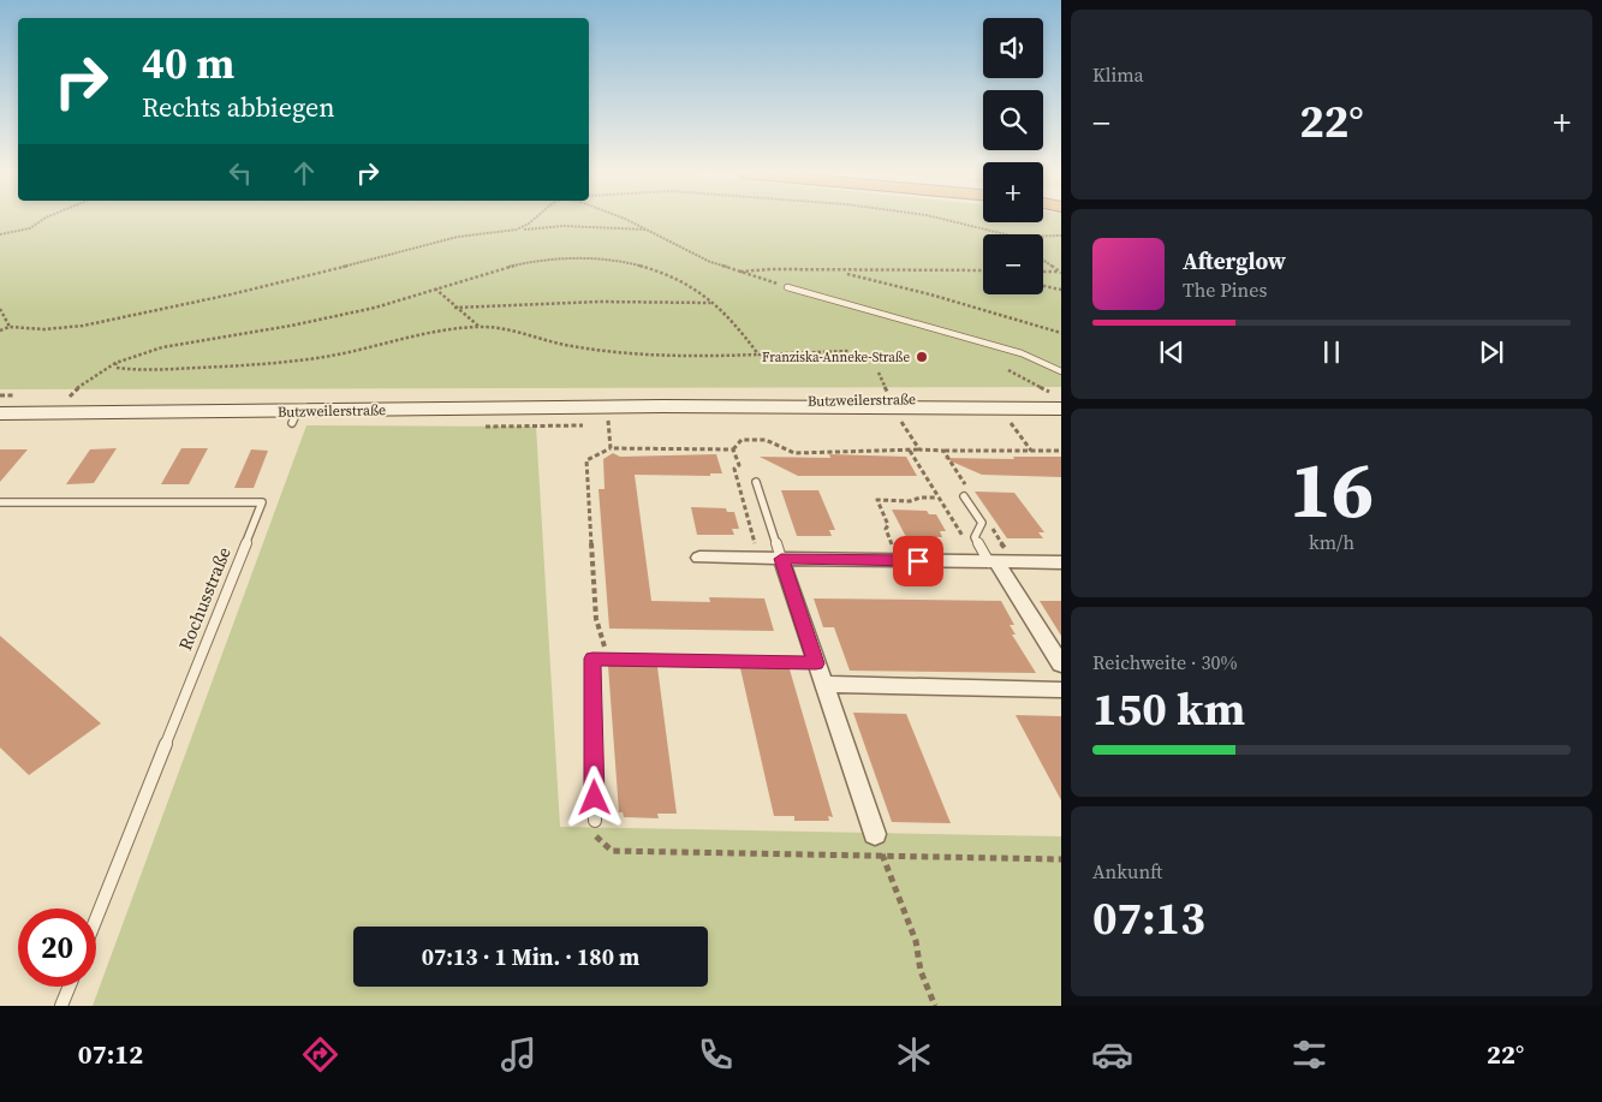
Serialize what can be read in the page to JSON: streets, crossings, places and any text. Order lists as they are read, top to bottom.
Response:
{
  "streets": {
    "main road": ["Butzweilerstraße"],
    "lane": ["Rochusstraße"]
  },
  "places": ["Franziska-Anneke-Straße"],
  "page": {
    "tile": [
      "Klima",
      ["16", "km/h"],
      ["Reichweite · 30%", "150 km"],
      ["Ankunft", "07:13"]
    ],
    "map_buttons": ["+", "−"],
    "turn": ["40 m", "Rechts abbiegen"],
    "heat": ["−", "22°", "+"],
    "song": ["Afterglow", "The Pines"],
    "limit": "20",
    "trip": "07:13 · 1 Min. · 180 m",
    "tabs": ["07:12", "22°"]
  }
}
